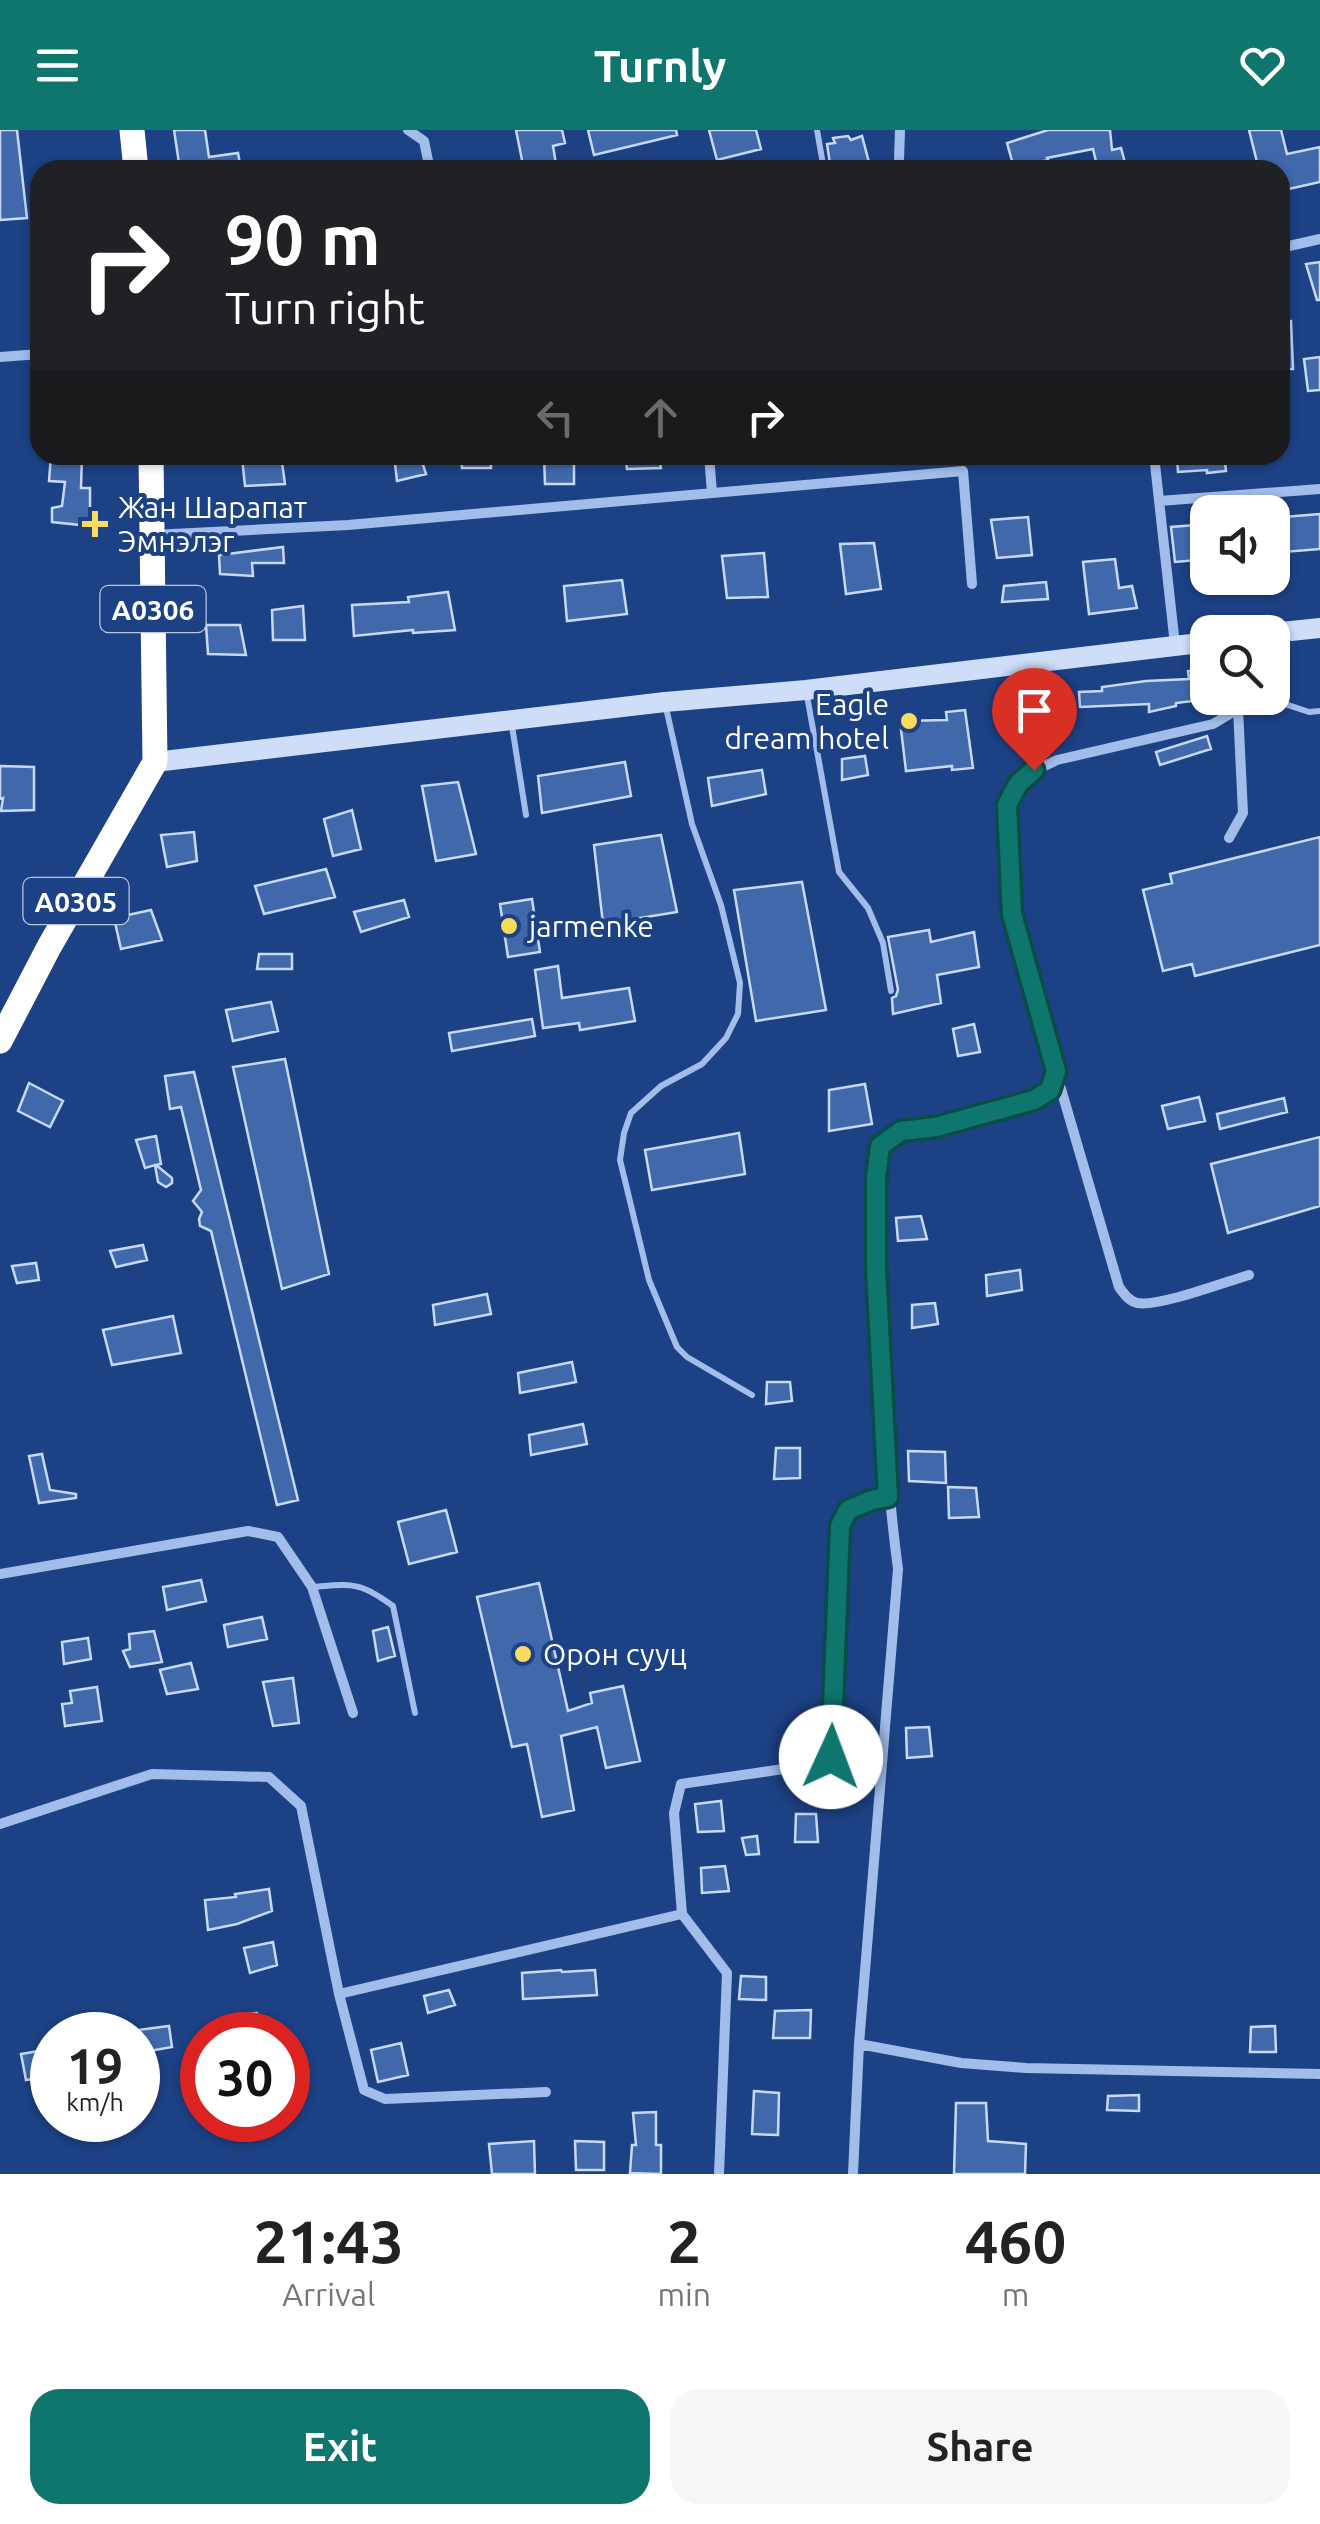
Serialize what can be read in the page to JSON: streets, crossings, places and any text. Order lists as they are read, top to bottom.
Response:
{
  "streets": {
    "highway": ["A0306", "A0305"]
  },
  "crossings": [
    ["A0306", "A0305"]
  ],
  "places": {
    "health": ["Жан Шарапат Эмнэлэг"],
    "other": ["Eagle dream hotel", "jarmenke", "Орон сууц"]
  },
  "page": {
    "header": "Turnly",
    "turn": ["90 m", "Turn right"],
    "speed": "19 km/h",
    "limit": "30",
    "eta": [
      "21:43",
      "Arrival",
      "2",
      "min",
      "460",
      "m"
    ],
    "buttons": ["Exit", "Share"]
  }
}
